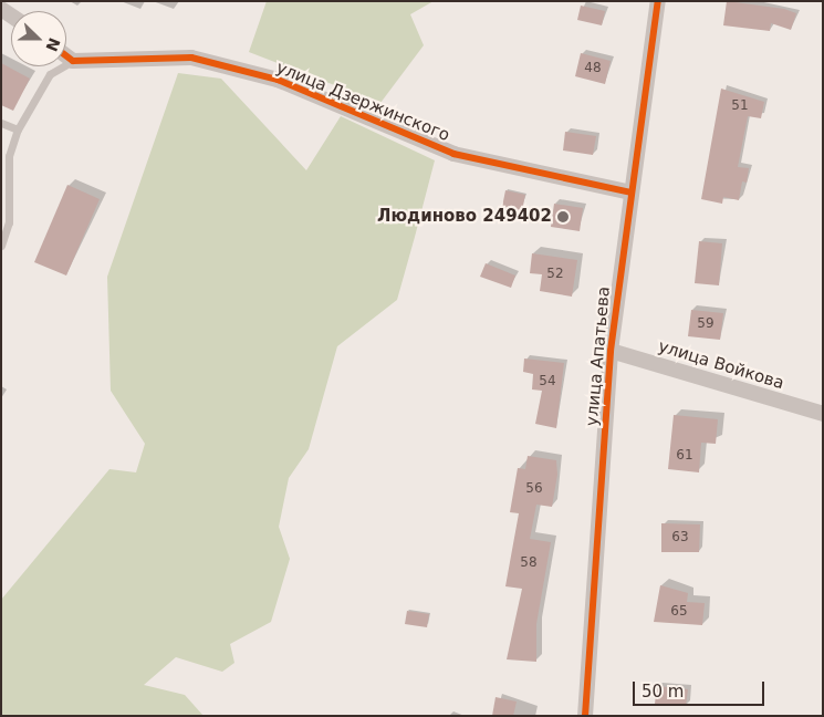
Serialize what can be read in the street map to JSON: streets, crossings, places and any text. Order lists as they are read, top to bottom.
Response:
{
  "streets": {
    "street": ["улица Дзержинского", "улица Апатьева", "улица Войкова"]
  },
  "crossings": [
    ["улица Дзержинского", "улица Апатьева"],
    ["улица Апатьева", "улица Войкова"]
  ],
  "places": ["Людиново 249402"],
  "house_numbers": [
    "48",
    "51",
    "52",
    "59",
    "54",
    "61",
    "56",
    "63",
    "58",
    "65"
  ],
  "scale_bar": "50 m",
  "north": "right"
}
